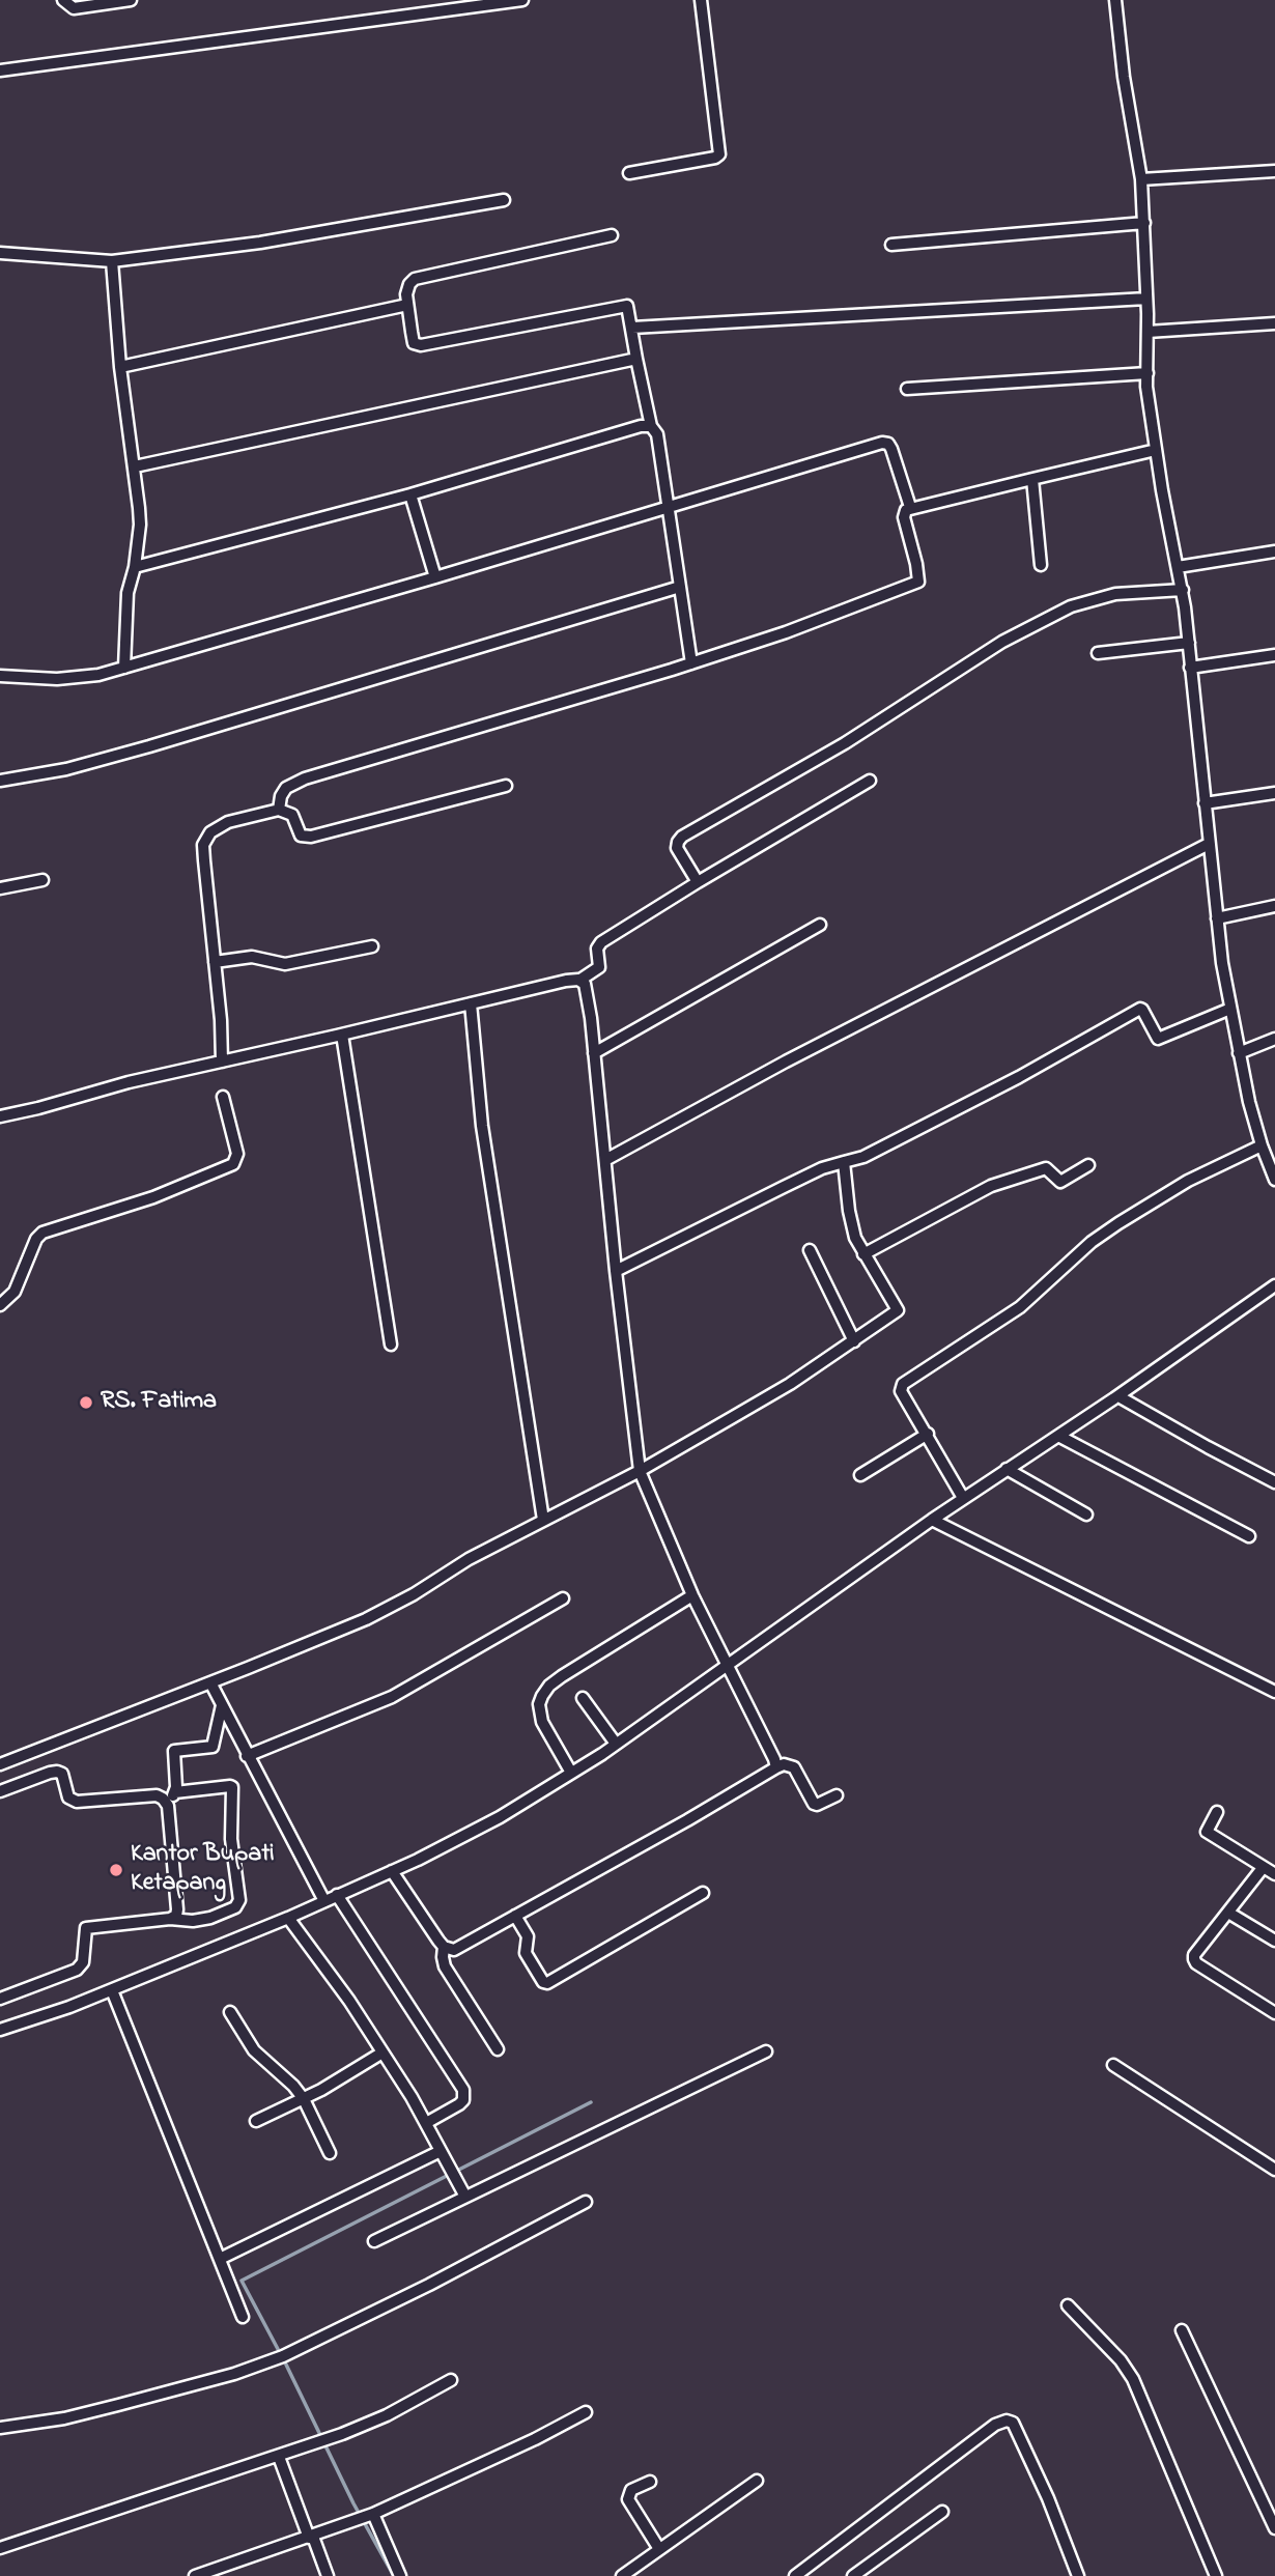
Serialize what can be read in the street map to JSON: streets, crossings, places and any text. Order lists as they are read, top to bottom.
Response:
{
  "places": ["RS. Fatima", "Kantor Bupati Ketapang"]
}
